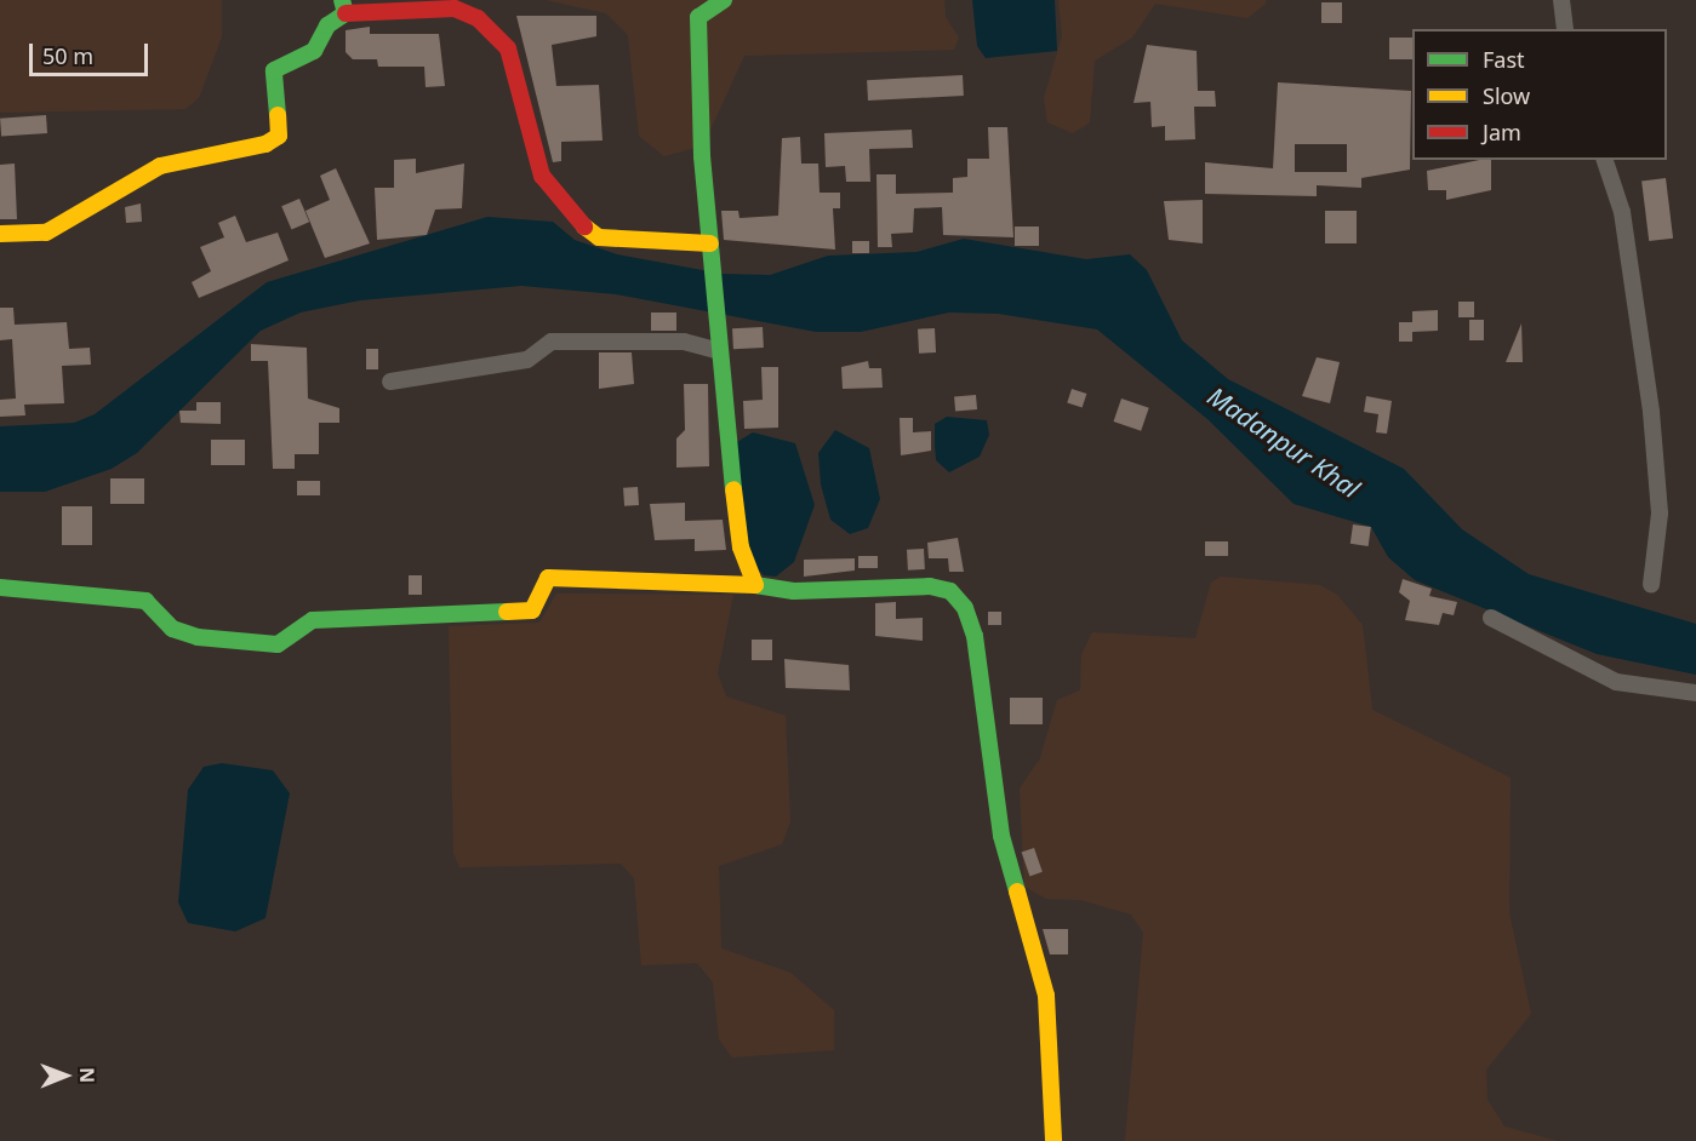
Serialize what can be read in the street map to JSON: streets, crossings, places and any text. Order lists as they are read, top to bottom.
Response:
{
  "water": ["Madanpur Khal"],
  "legend": ["Fast", "Slow", "Jam"],
  "scale_bar": "50 m",
  "north": "right"
}
